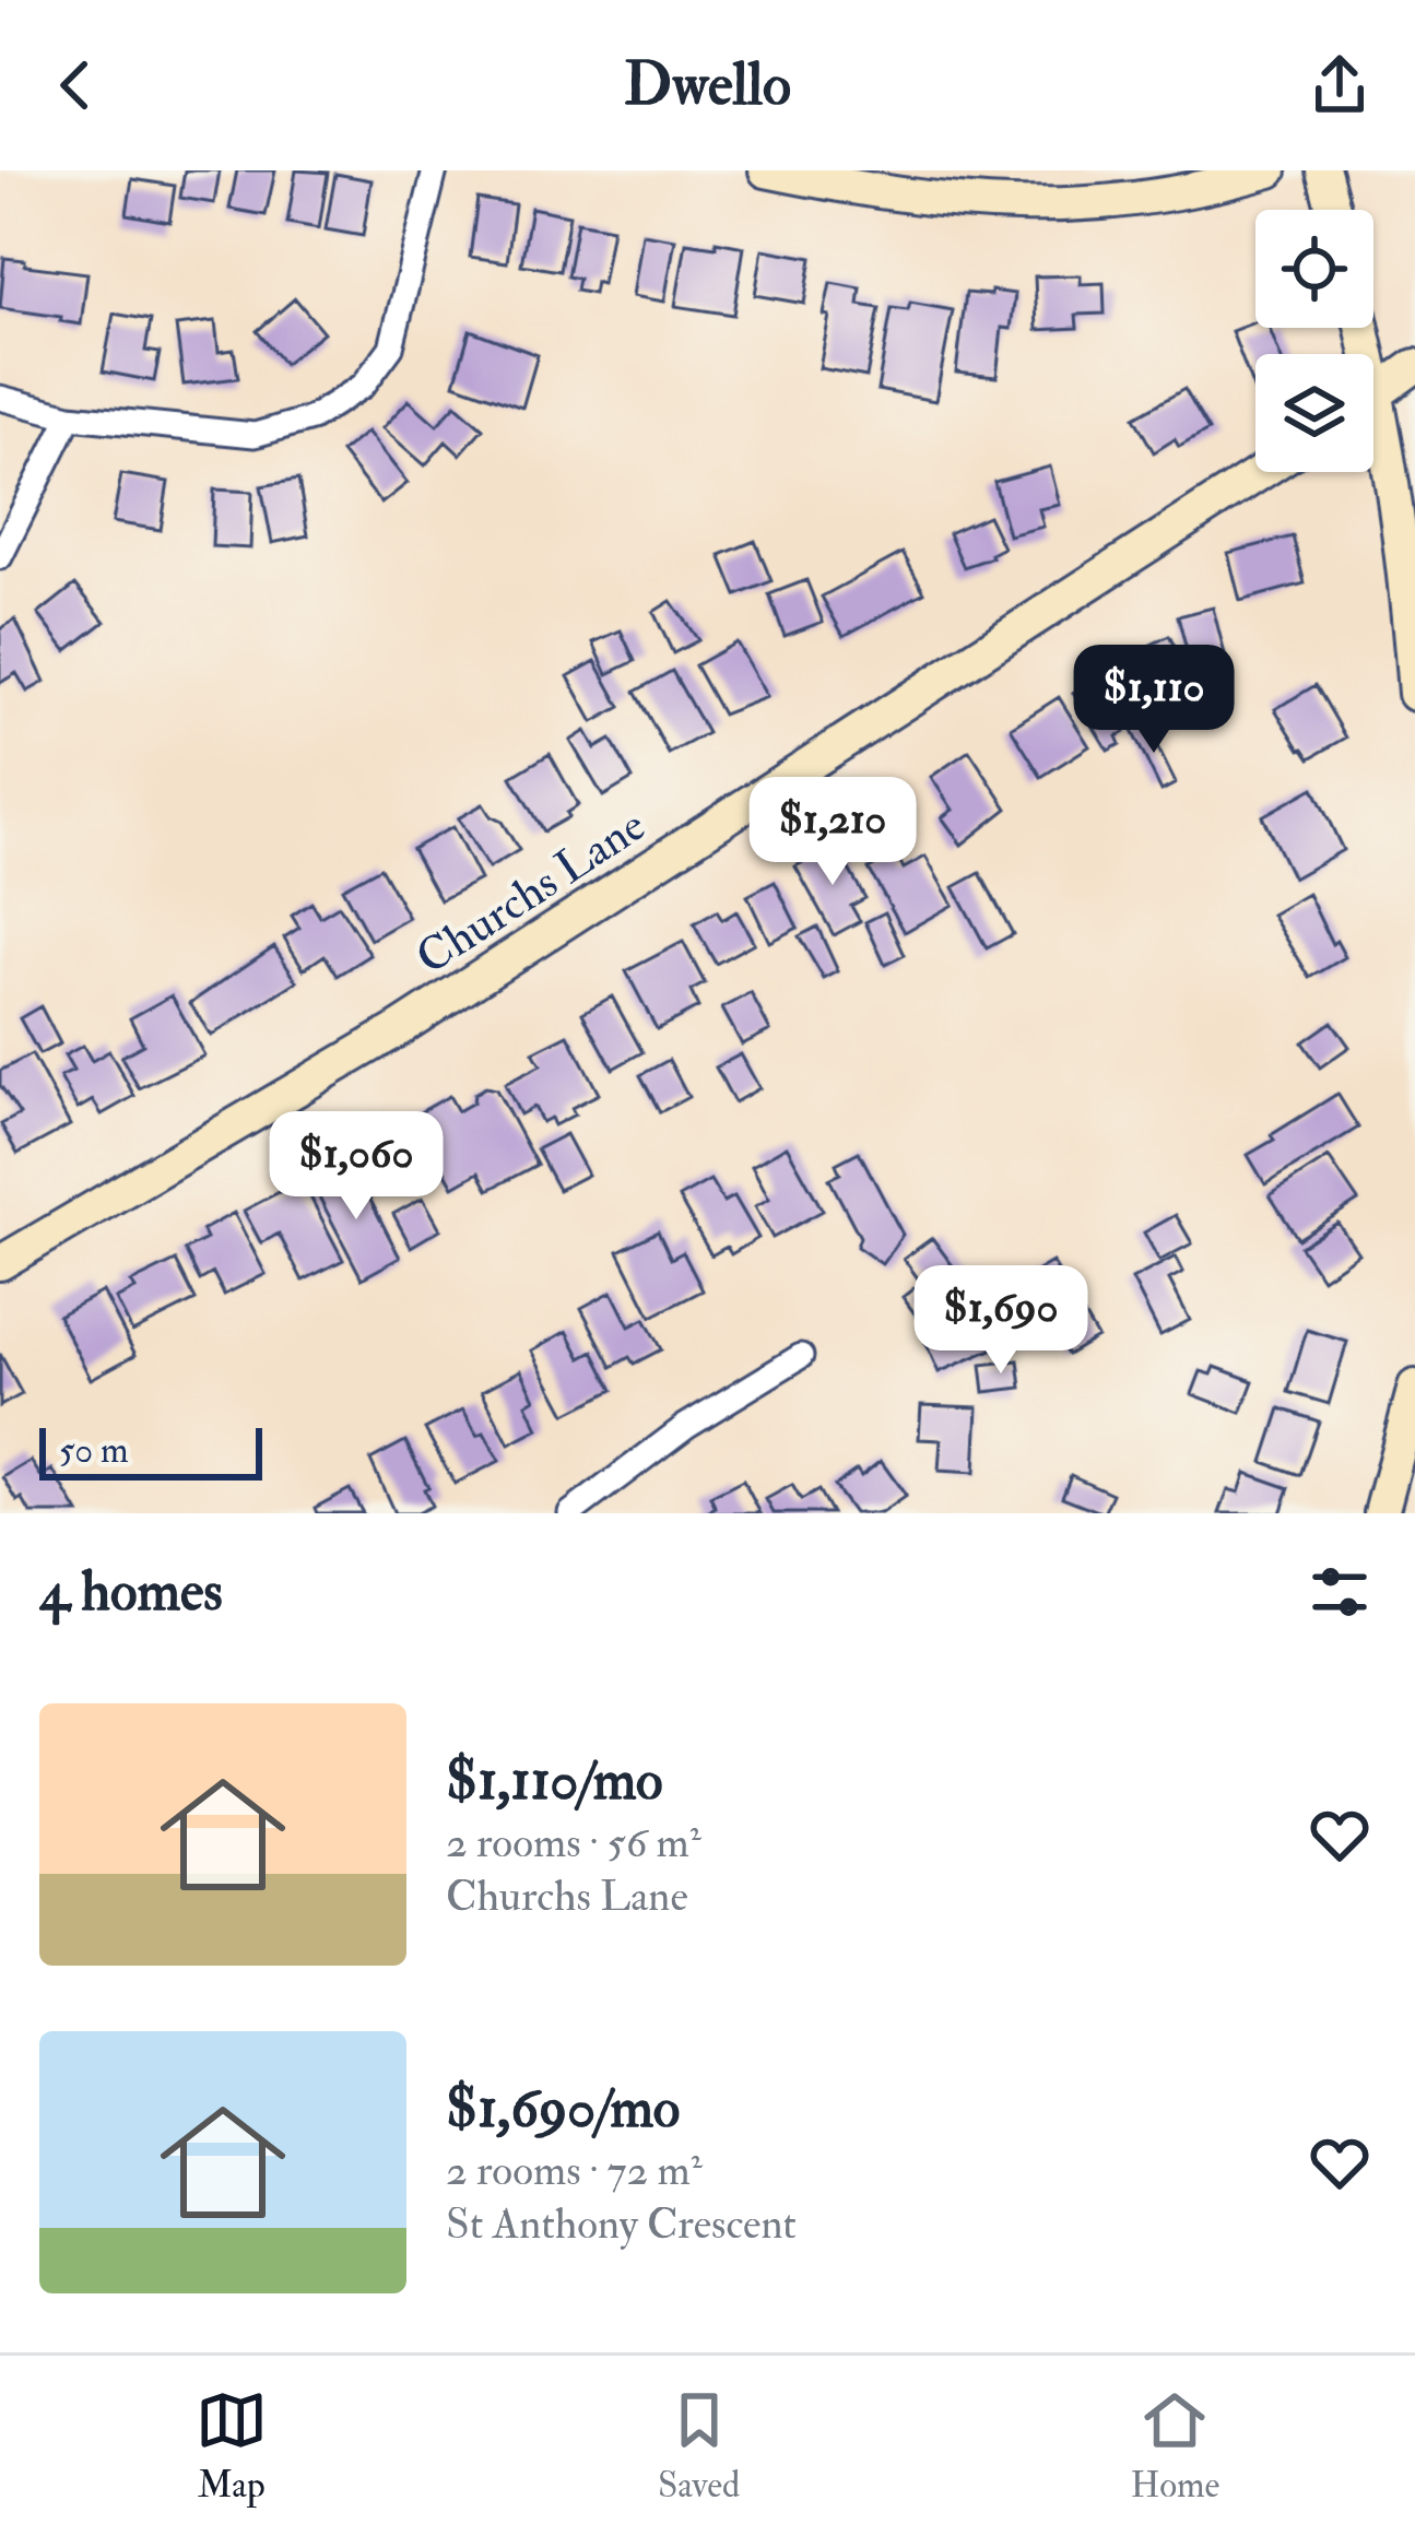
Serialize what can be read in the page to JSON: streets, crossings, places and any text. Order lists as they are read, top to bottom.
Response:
{
  "streets": {
    "street": ["Churchs Lane"]
  },
  "scale_bar": "50 m",
  "page": {
    "header": "Dwello",
    "price": [
      "$1,110",
      "$1,210",
      "$1,060",
      "$1,690"
    ],
    "scale": "50 m",
    "heading": "4 homes",
    "list": [
      {
        "name": "$1,110/mo",
        "note": "2 rooms · 56 m² · Churchs Lane"
      },
      {
        "name": "$1,690/mo",
        "note": "2 rooms · 72 m² · St Anthony Crescent"
      }
    ],
    "tabs": ["Map", "Saved", "Home"]
  }
}
